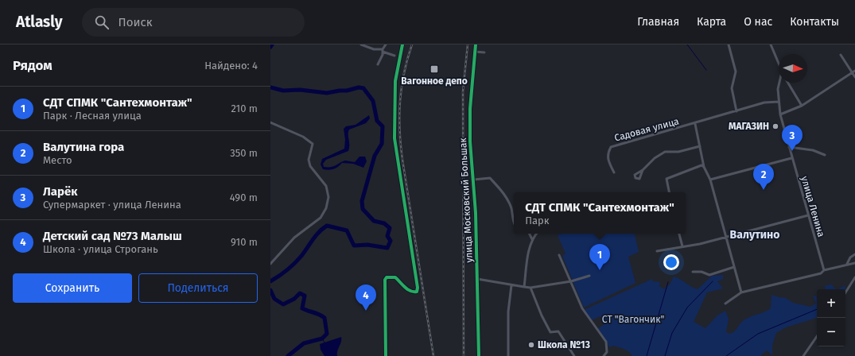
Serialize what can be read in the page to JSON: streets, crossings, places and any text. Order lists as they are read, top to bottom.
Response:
{
  "streets": {
    "street": ["Садовая улица", "улица Московский Большак", "улица Ленина"]
  },
  "crossings": [
    ["Садовая улица", "улица Ленина"]
  ],
  "districts": ["Валутино"],
  "parks": ["СТ \"Вагончик\""],
  "places": {
    "transit": ["Вагонное депо"],
    "other": ["МАГАЗИН", "Школа №13"]
  },
  "north": "right",
  "page": {
    "header": "Atlasly",
    "search": "Поиск",
    "nav": [
      "Главная",
      "Карта",
      "О нас",
      "Контакты"
    ],
    "heading": ["Рядом", "Найдено: 4"],
    "list": [
      {
        "mark": "1",
        "name": "СДТ СПМК \"Сантехмонтаж\"",
        "note": "Парк · Лесная улица",
        "value": "210 m"
      },
      {
        "mark": "2",
        "name": "Валутина гора",
        "note": "Место",
        "value": "350 m"
      },
      {
        "mark": "3",
        "name": "Ларёк",
        "note": "Супермаркет · улица Ленина",
        "value": "490 m"
      },
      {
        "mark": "4",
        "name": "Детский сад №73 Малыш",
        "note": "Школа · улица Строгань",
        "value": "910 m"
      }
    ],
    "pins": [
      "3",
      "2",
      "1",
      "4"
    ],
    "popup": ["СДТ СПМК \"Сантехмонтаж\"", "Парк"],
    "buttons": ["Сохранить", "Поделиться"],
    "map_buttons": ["+", "−"]
  }
}
